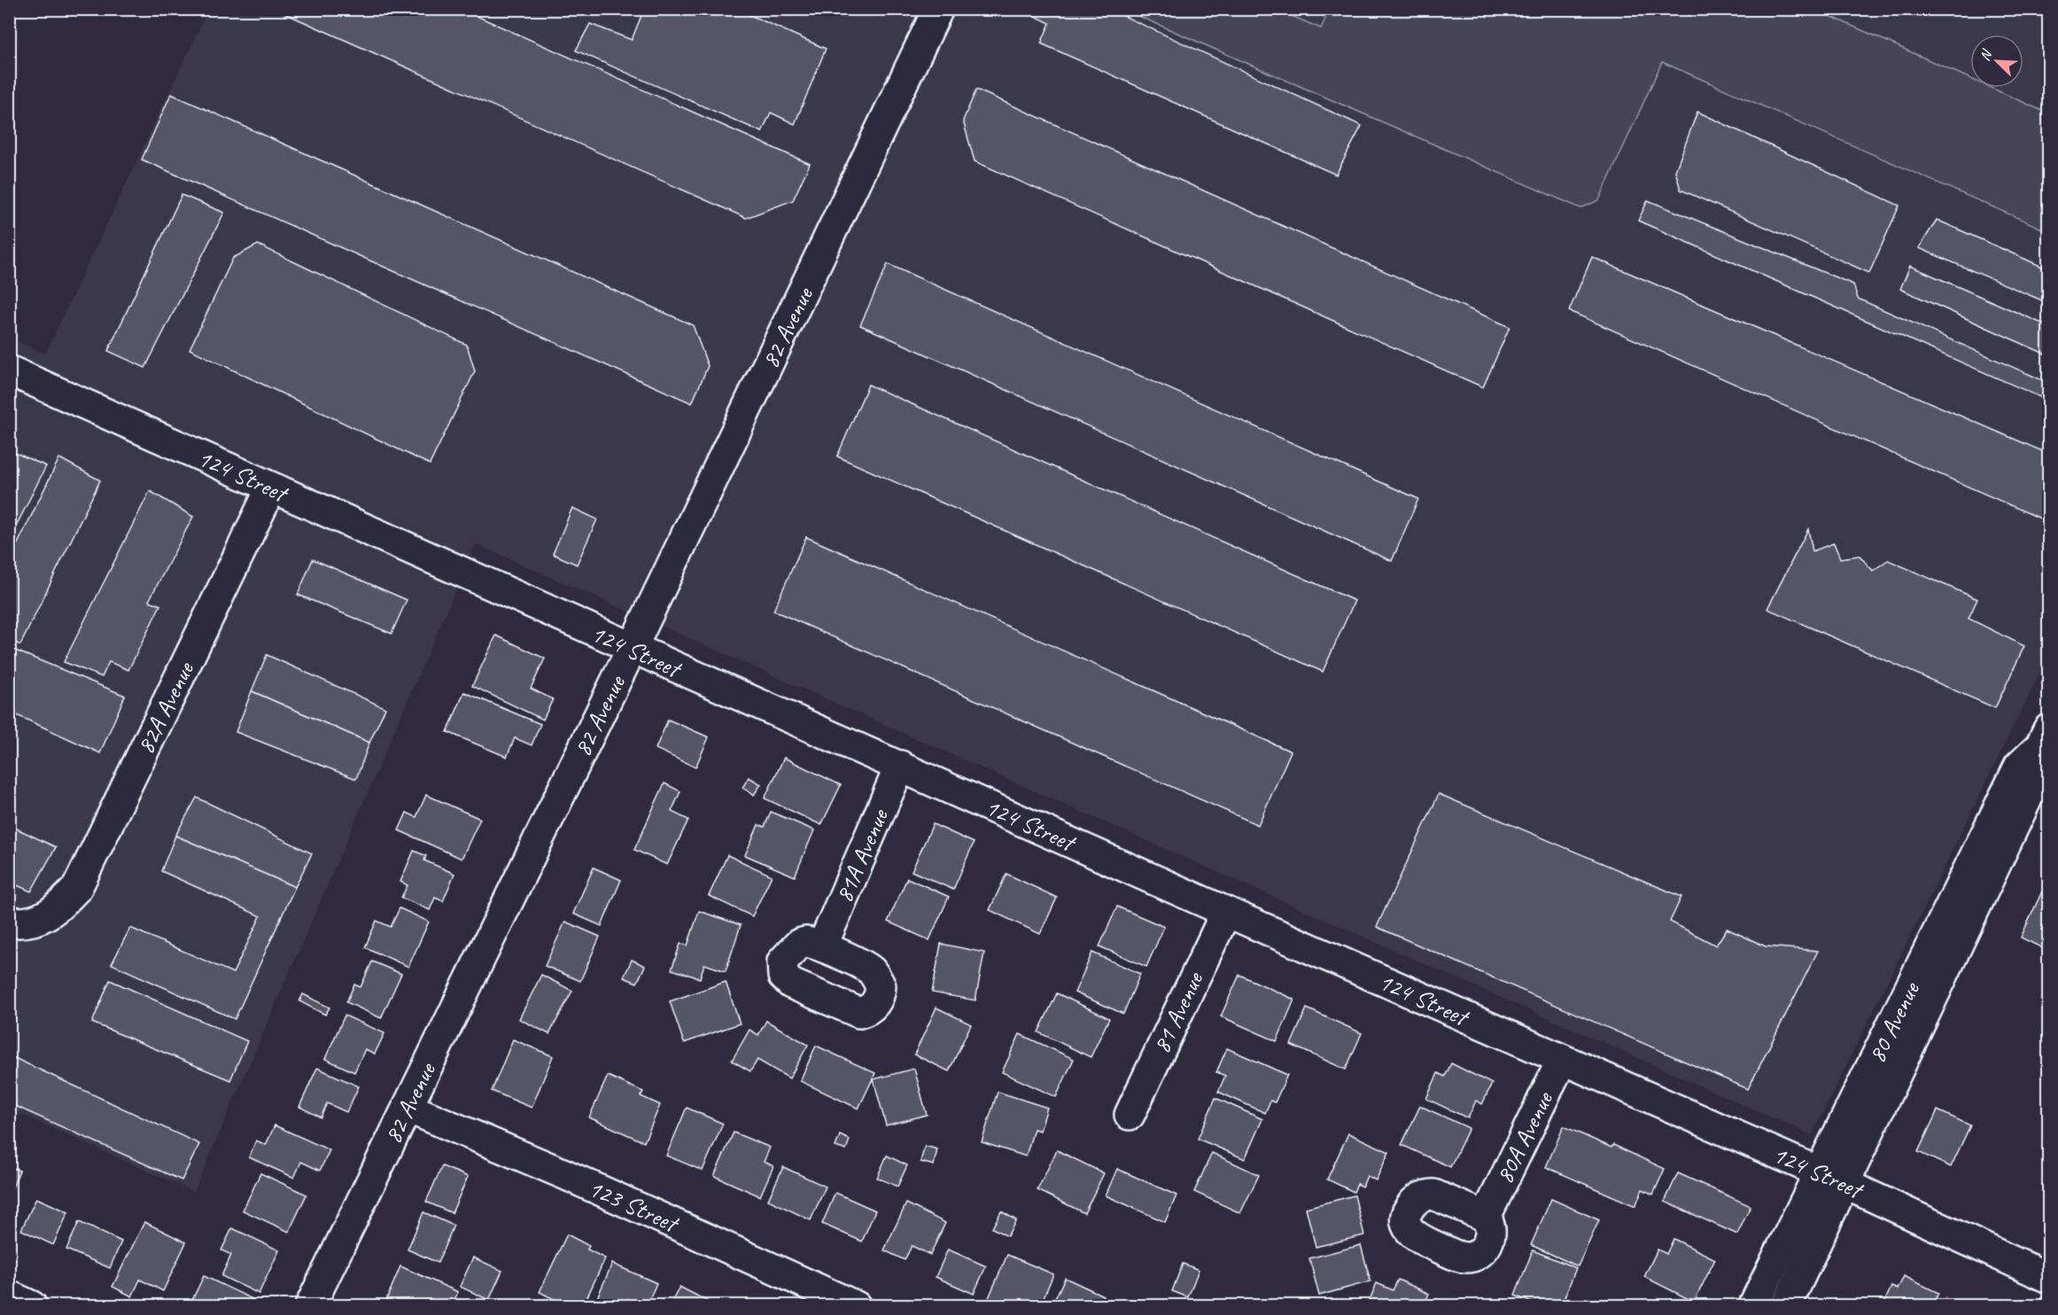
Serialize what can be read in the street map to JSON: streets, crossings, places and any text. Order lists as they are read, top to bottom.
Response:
{
  "streets": {
    "street": [
      "82 Avenue",
      "124 Street",
      "82A Avenue",
      "81A Avenue",
      "81 Avenue",
      "80 Avenue",
      "80A Avenue",
      "123 Street"
    ]
  },
  "crossings": [
    ["82 Avenue", "124 Street"],
    ["82 Avenue", "123 Street"],
    ["124 Street", "82A Avenue"],
    ["124 Street", "81A Avenue"],
    ["124 Street", "81 Avenue"],
    ["124 Street", "80 Avenue"],
    ["124 Street", "80A Avenue"]
  ],
  "north": "top left"
}
